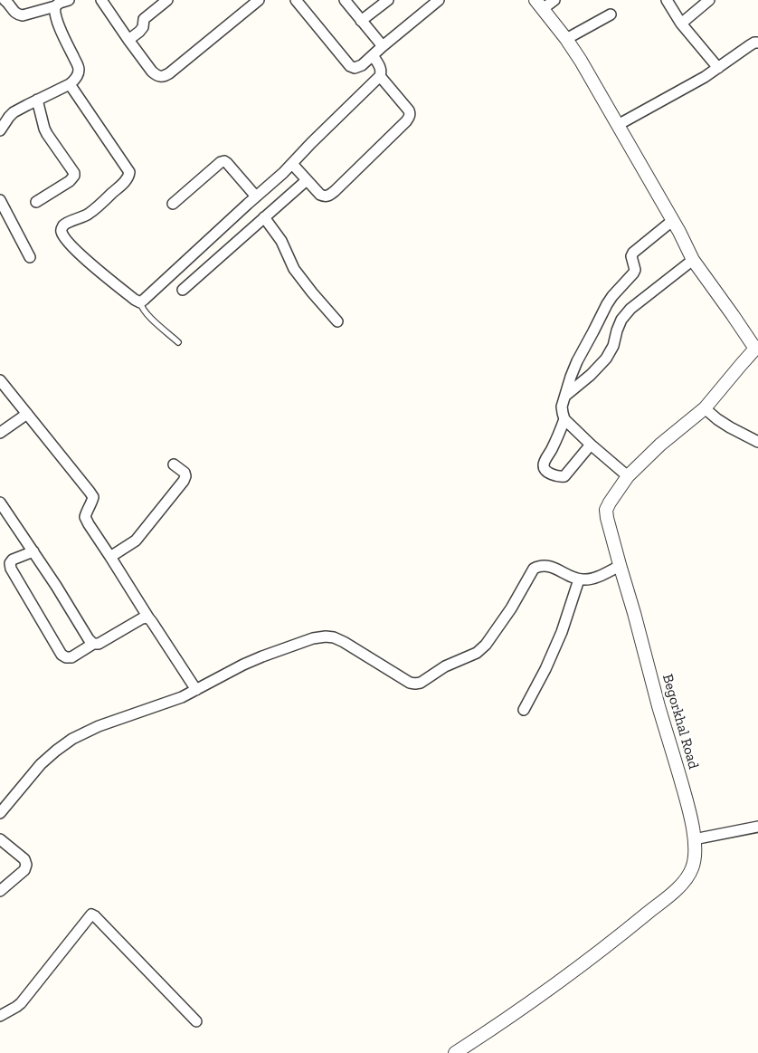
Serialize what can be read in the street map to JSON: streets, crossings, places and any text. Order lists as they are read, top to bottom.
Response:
{
  "streets": {
    "street": ["Begorkhal Road"]
  }
}
